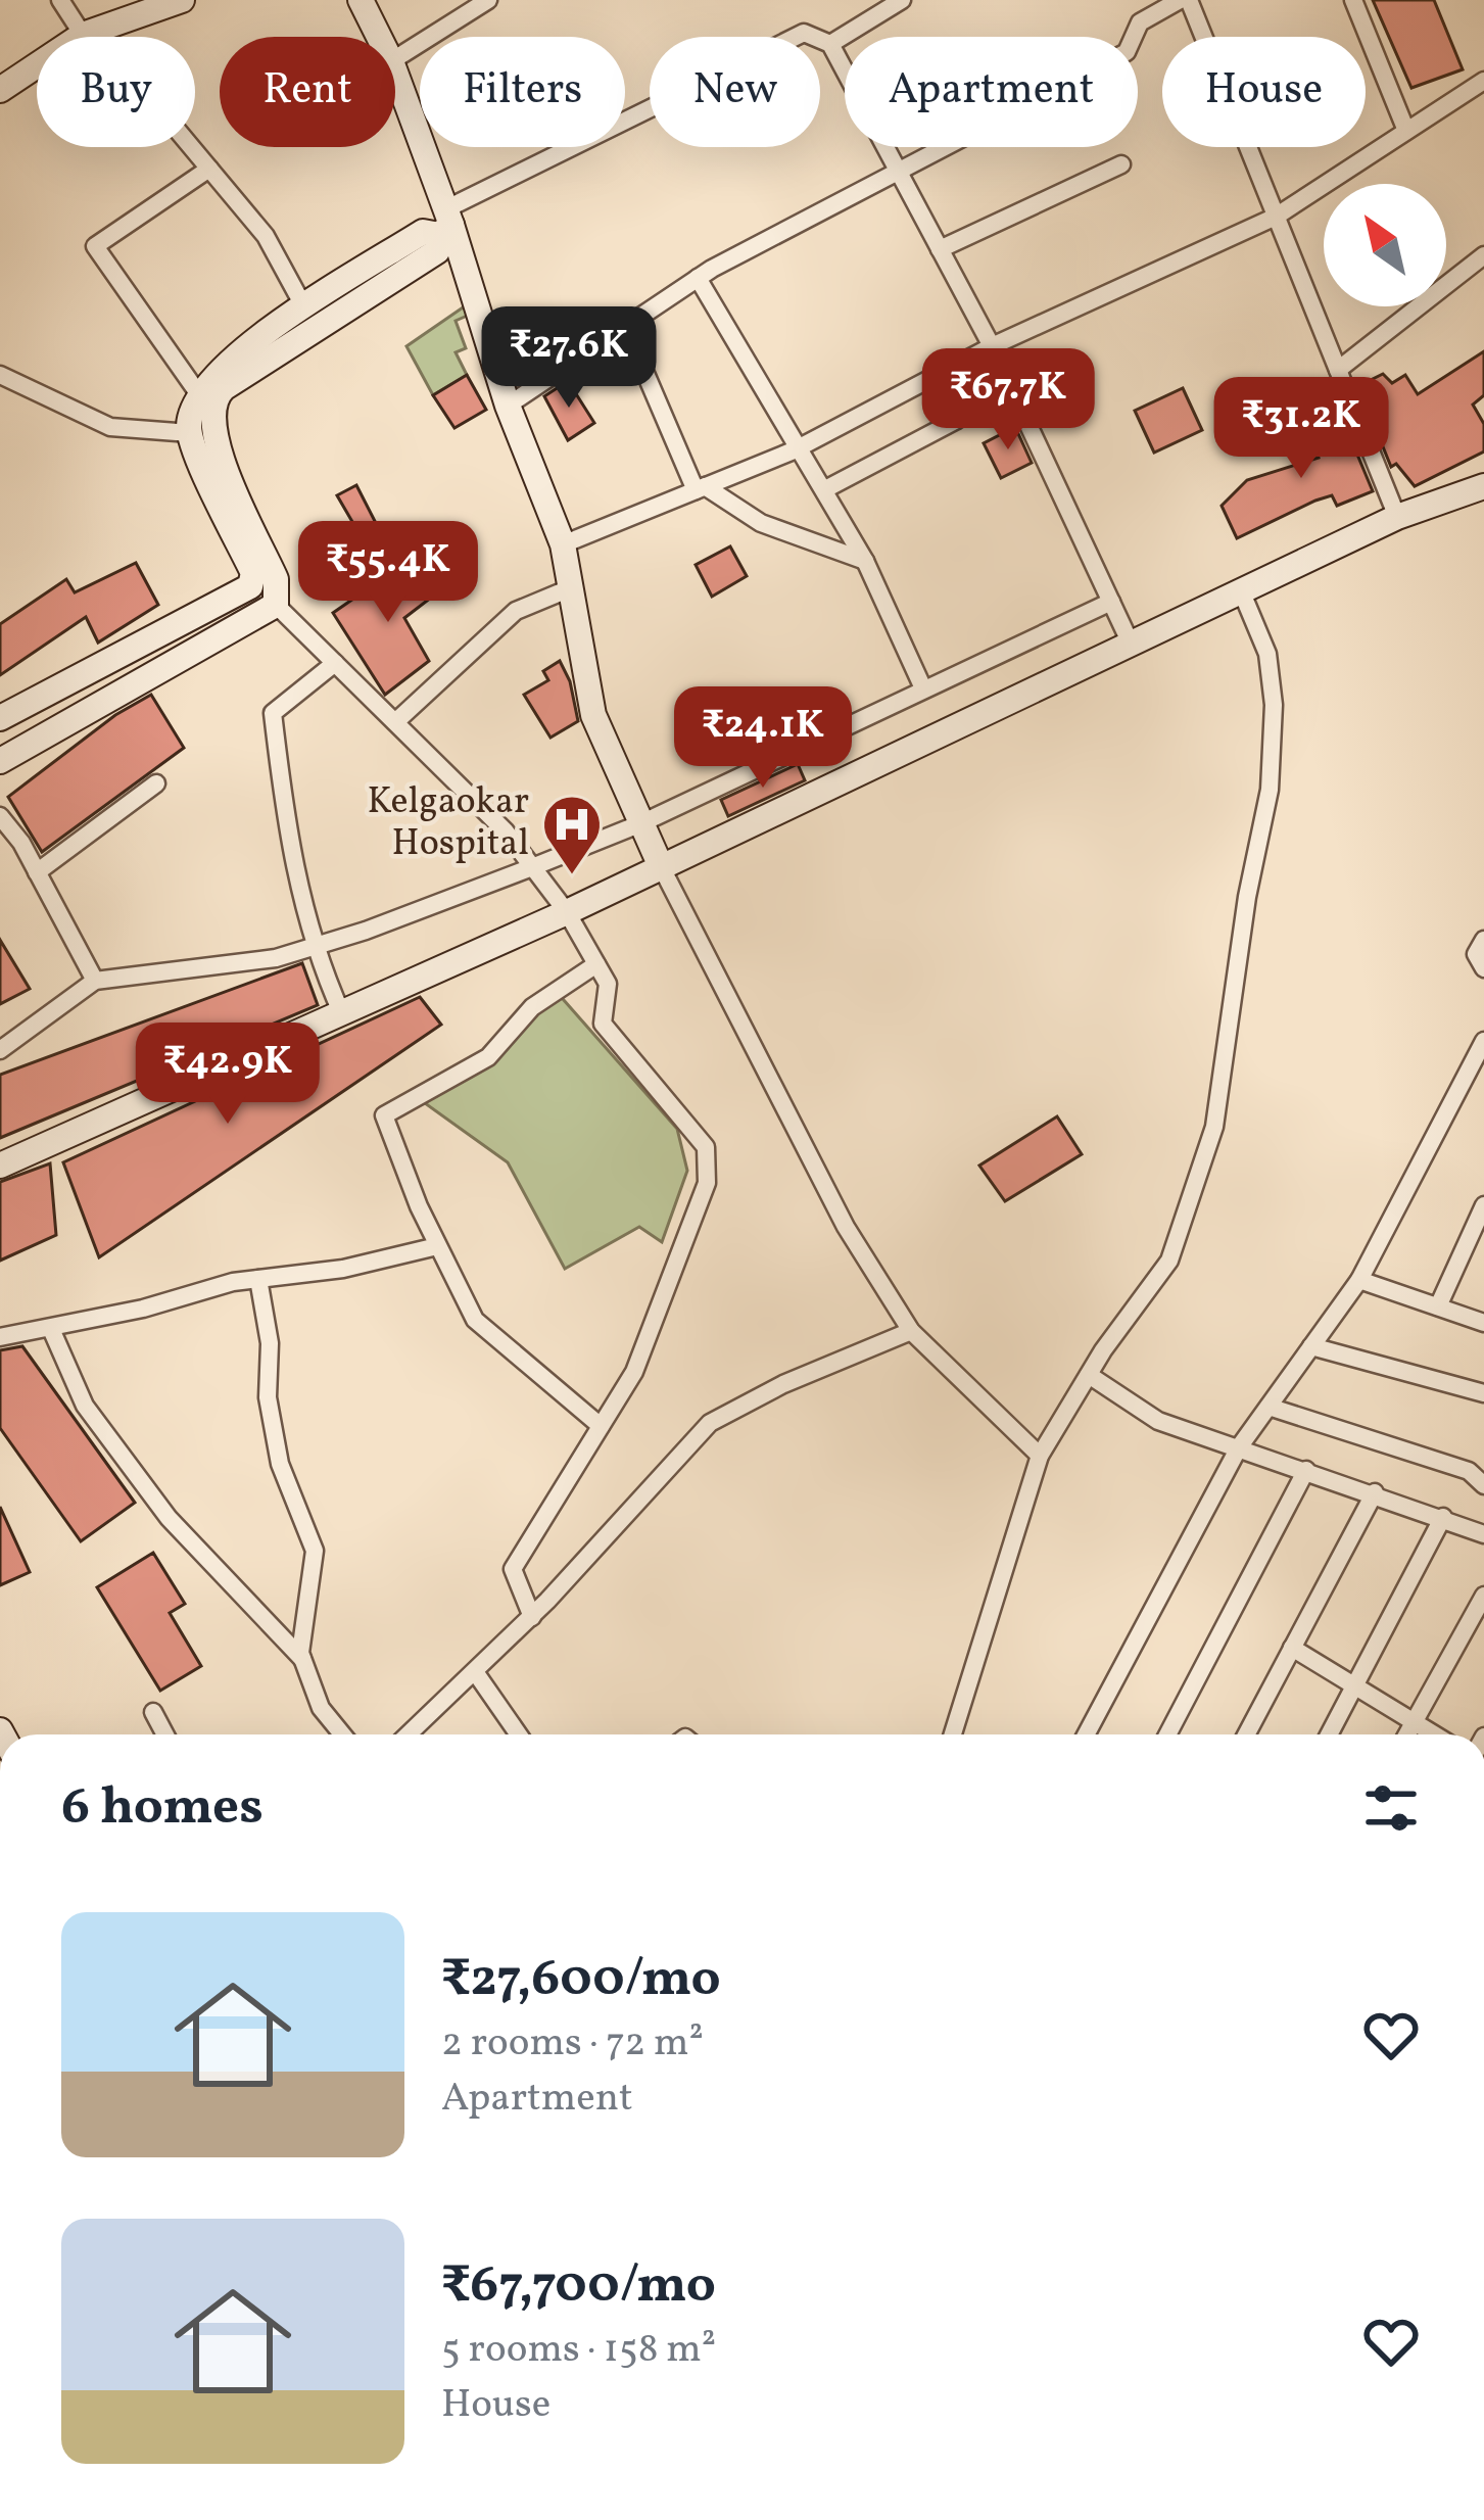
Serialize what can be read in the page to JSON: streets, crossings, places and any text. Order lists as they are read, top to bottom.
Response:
{
  "places": {
    "hospital": ["Kelgaokar Hospital"]
  },
  "north": "top left",
  "page": {
    "chip": [
      "Buy",
      "Rent",
      "Filters",
      "New",
      "Apartment",
      "House"
    ],
    "price": [
      "₹27.6K",
      "₹67.7K",
      "₹31.2K",
      "₹55.4K",
      "₹24.1K",
      "₹42.9K"
    ],
    "heading": "6 homes",
    "list": [
      {
        "name": "₹27,600/mo",
        "note": "2 rooms · 72 m² · Apartment"
      },
      {
        "name": "₹67,700/mo",
        "note": "5 rooms · 158 m² · House"
      }
    ]
  }
}
